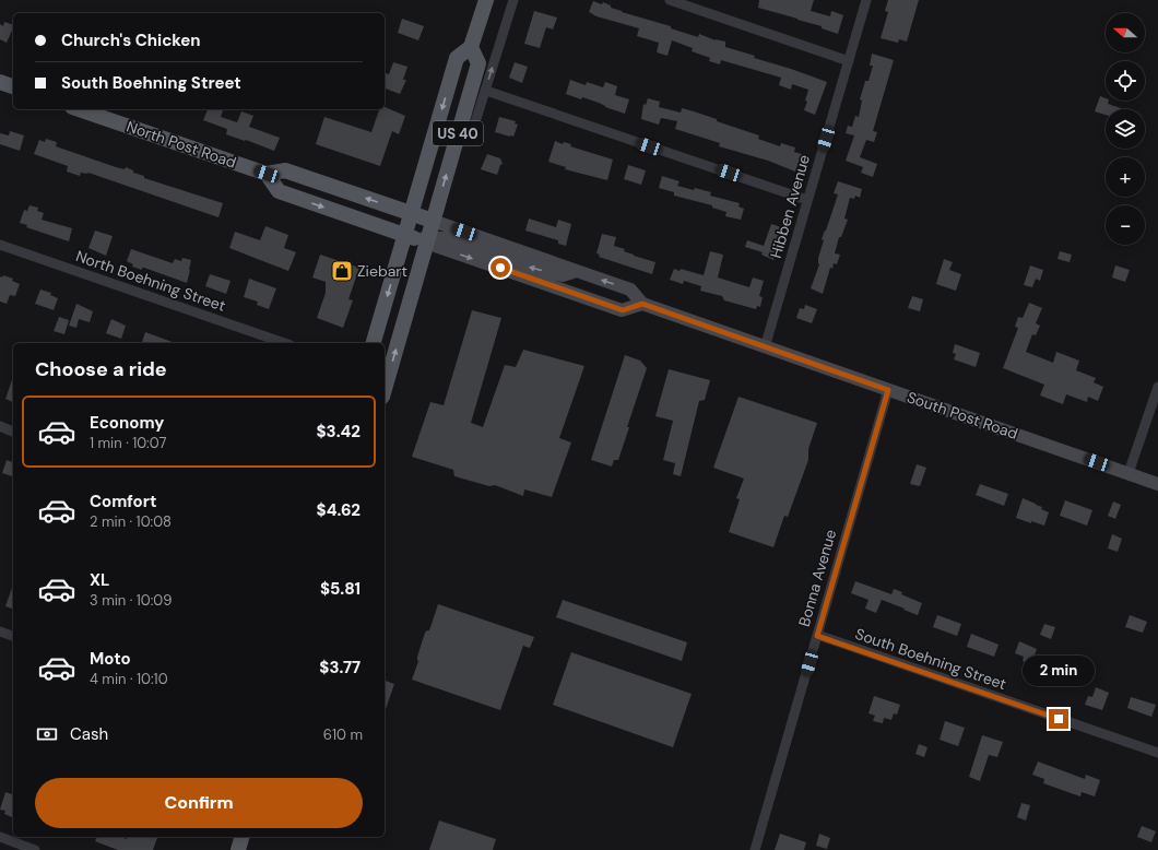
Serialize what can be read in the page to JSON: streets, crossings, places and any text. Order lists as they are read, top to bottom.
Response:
{
  "streets": {
    "main road": ["US 40", "North Post Road", "South Post Road"],
    "street": [
      "Hibben Avenue",
      "North Boehning Street",
      "Bonna Avenue",
      "South Boehning Street"
    ]
  },
  "crossings": [
    ["US 40", "North Post Road"],
    ["US 40", "South Post Road"],
    ["North Post Road", "South Post Road"],
    ["Hibben Avenue", "South Post Road"],
    ["South Post Road", "Bonna Avenue"],
    ["Bonna Avenue", "South Boehning Street"]
  ],
  "places": {
    "shop": ["Ziebart"]
  },
  "north": "left",
  "page": {
    "map_buttons": ["+", "−"],
    "banner": ["Church's Chicken", "South Boehning Street"],
    "heading": "Choose a ride",
    "list": [
      {
        "name": "Economy",
        "note": "1 min · 10:07",
        "value": "$3.42"
      },
      {
        "name": "Comfort",
        "note": "2 min · 10:08",
        "value": "$4.62"
      },
      {
        "name": "XL",
        "note": "3 min · 10:09",
        "value": "$5.81"
      },
      {
        "name": "Moto",
        "note": "4 min · 10:10",
        "value": "$3.77"
      }
    ],
    "bubble": "2 min",
    "pay": ["Cash", "610 m"],
    "buttons": "Confirm"
  }
}
